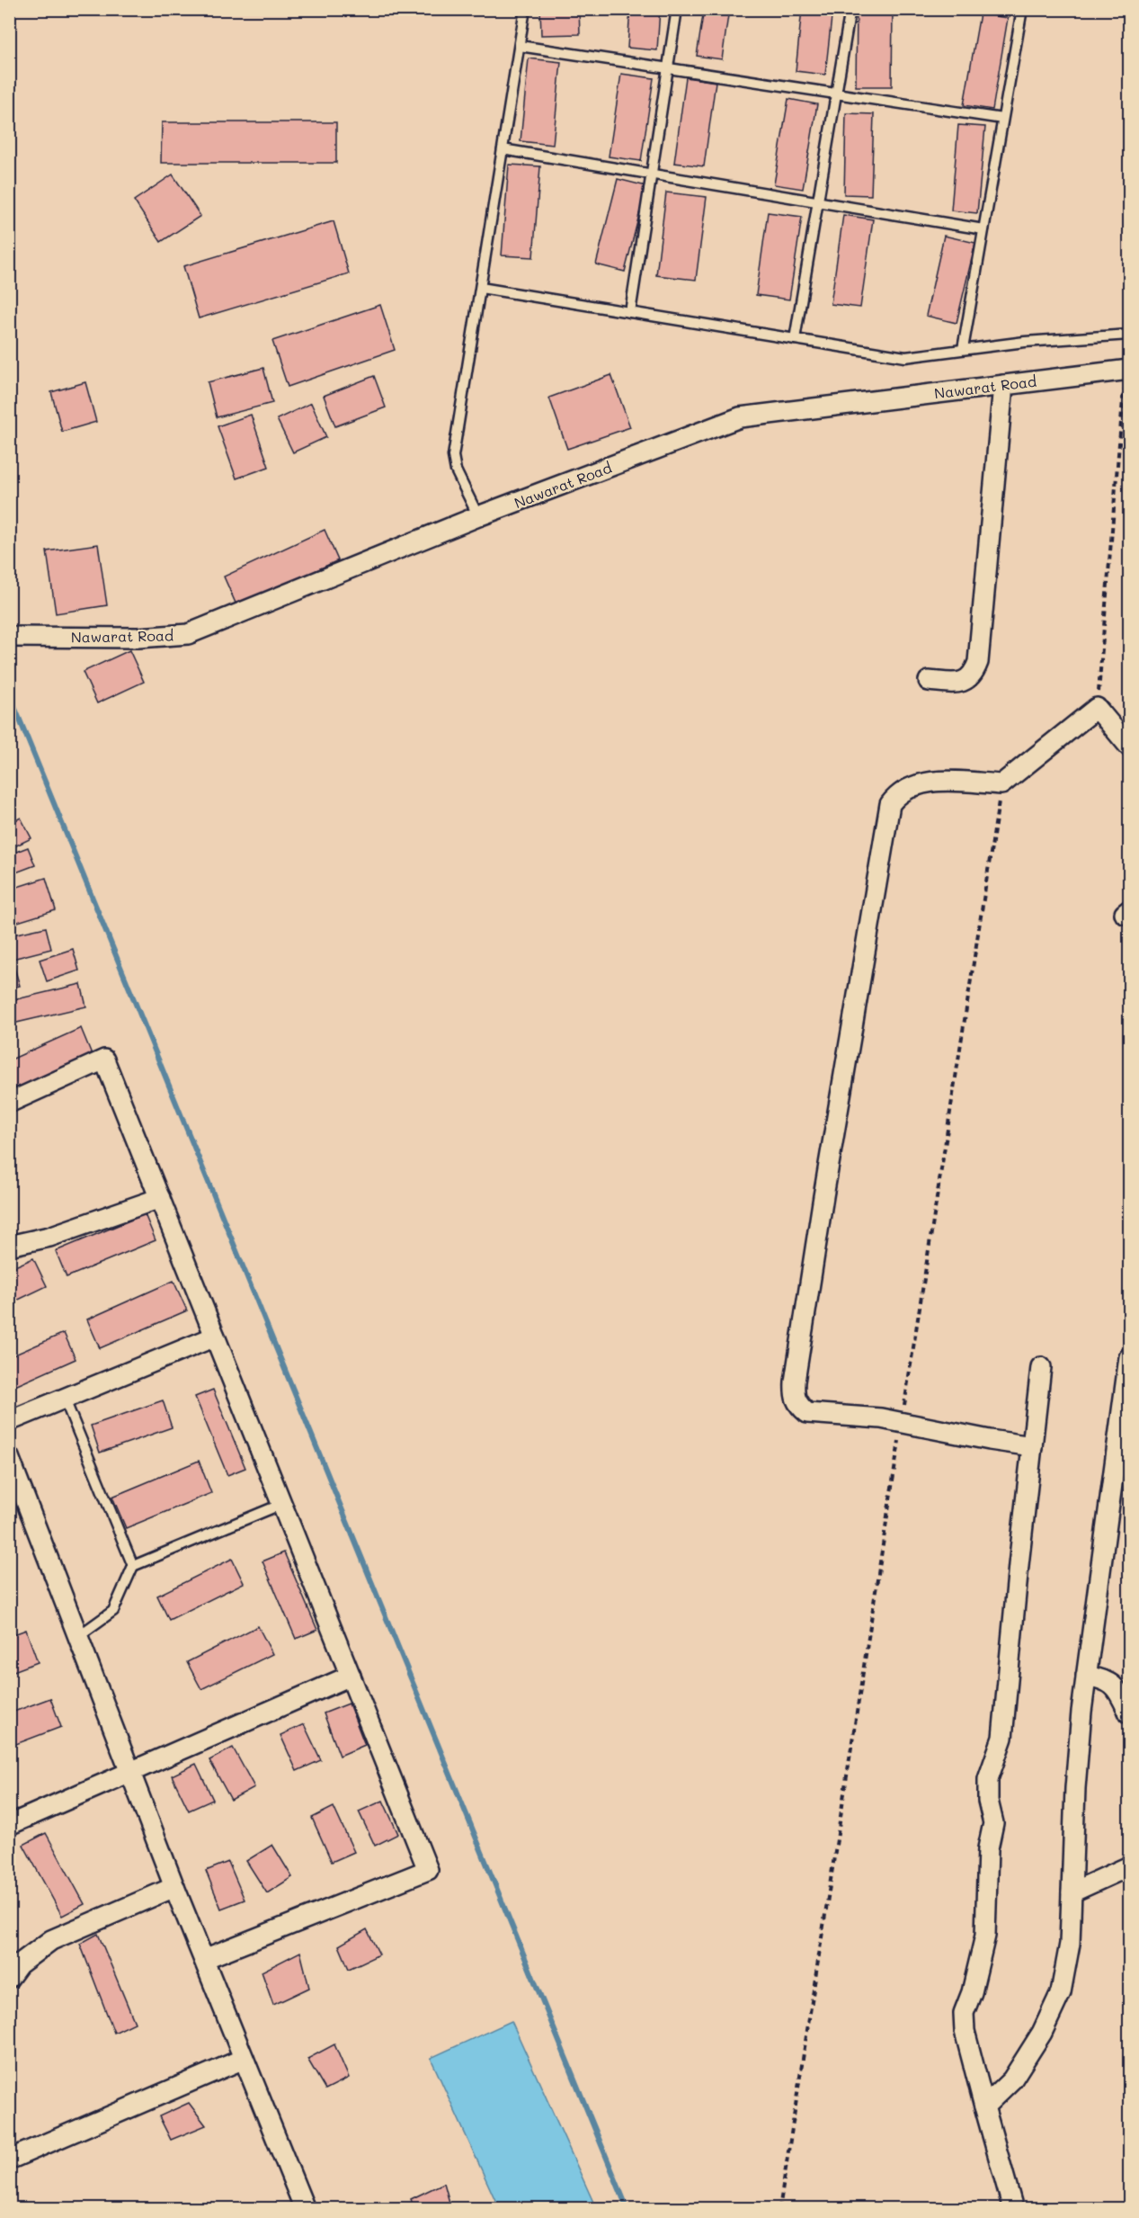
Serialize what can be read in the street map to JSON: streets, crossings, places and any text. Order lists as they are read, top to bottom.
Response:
{
  "streets": {
    "street": ["Nawarat Road"]
  }
}
